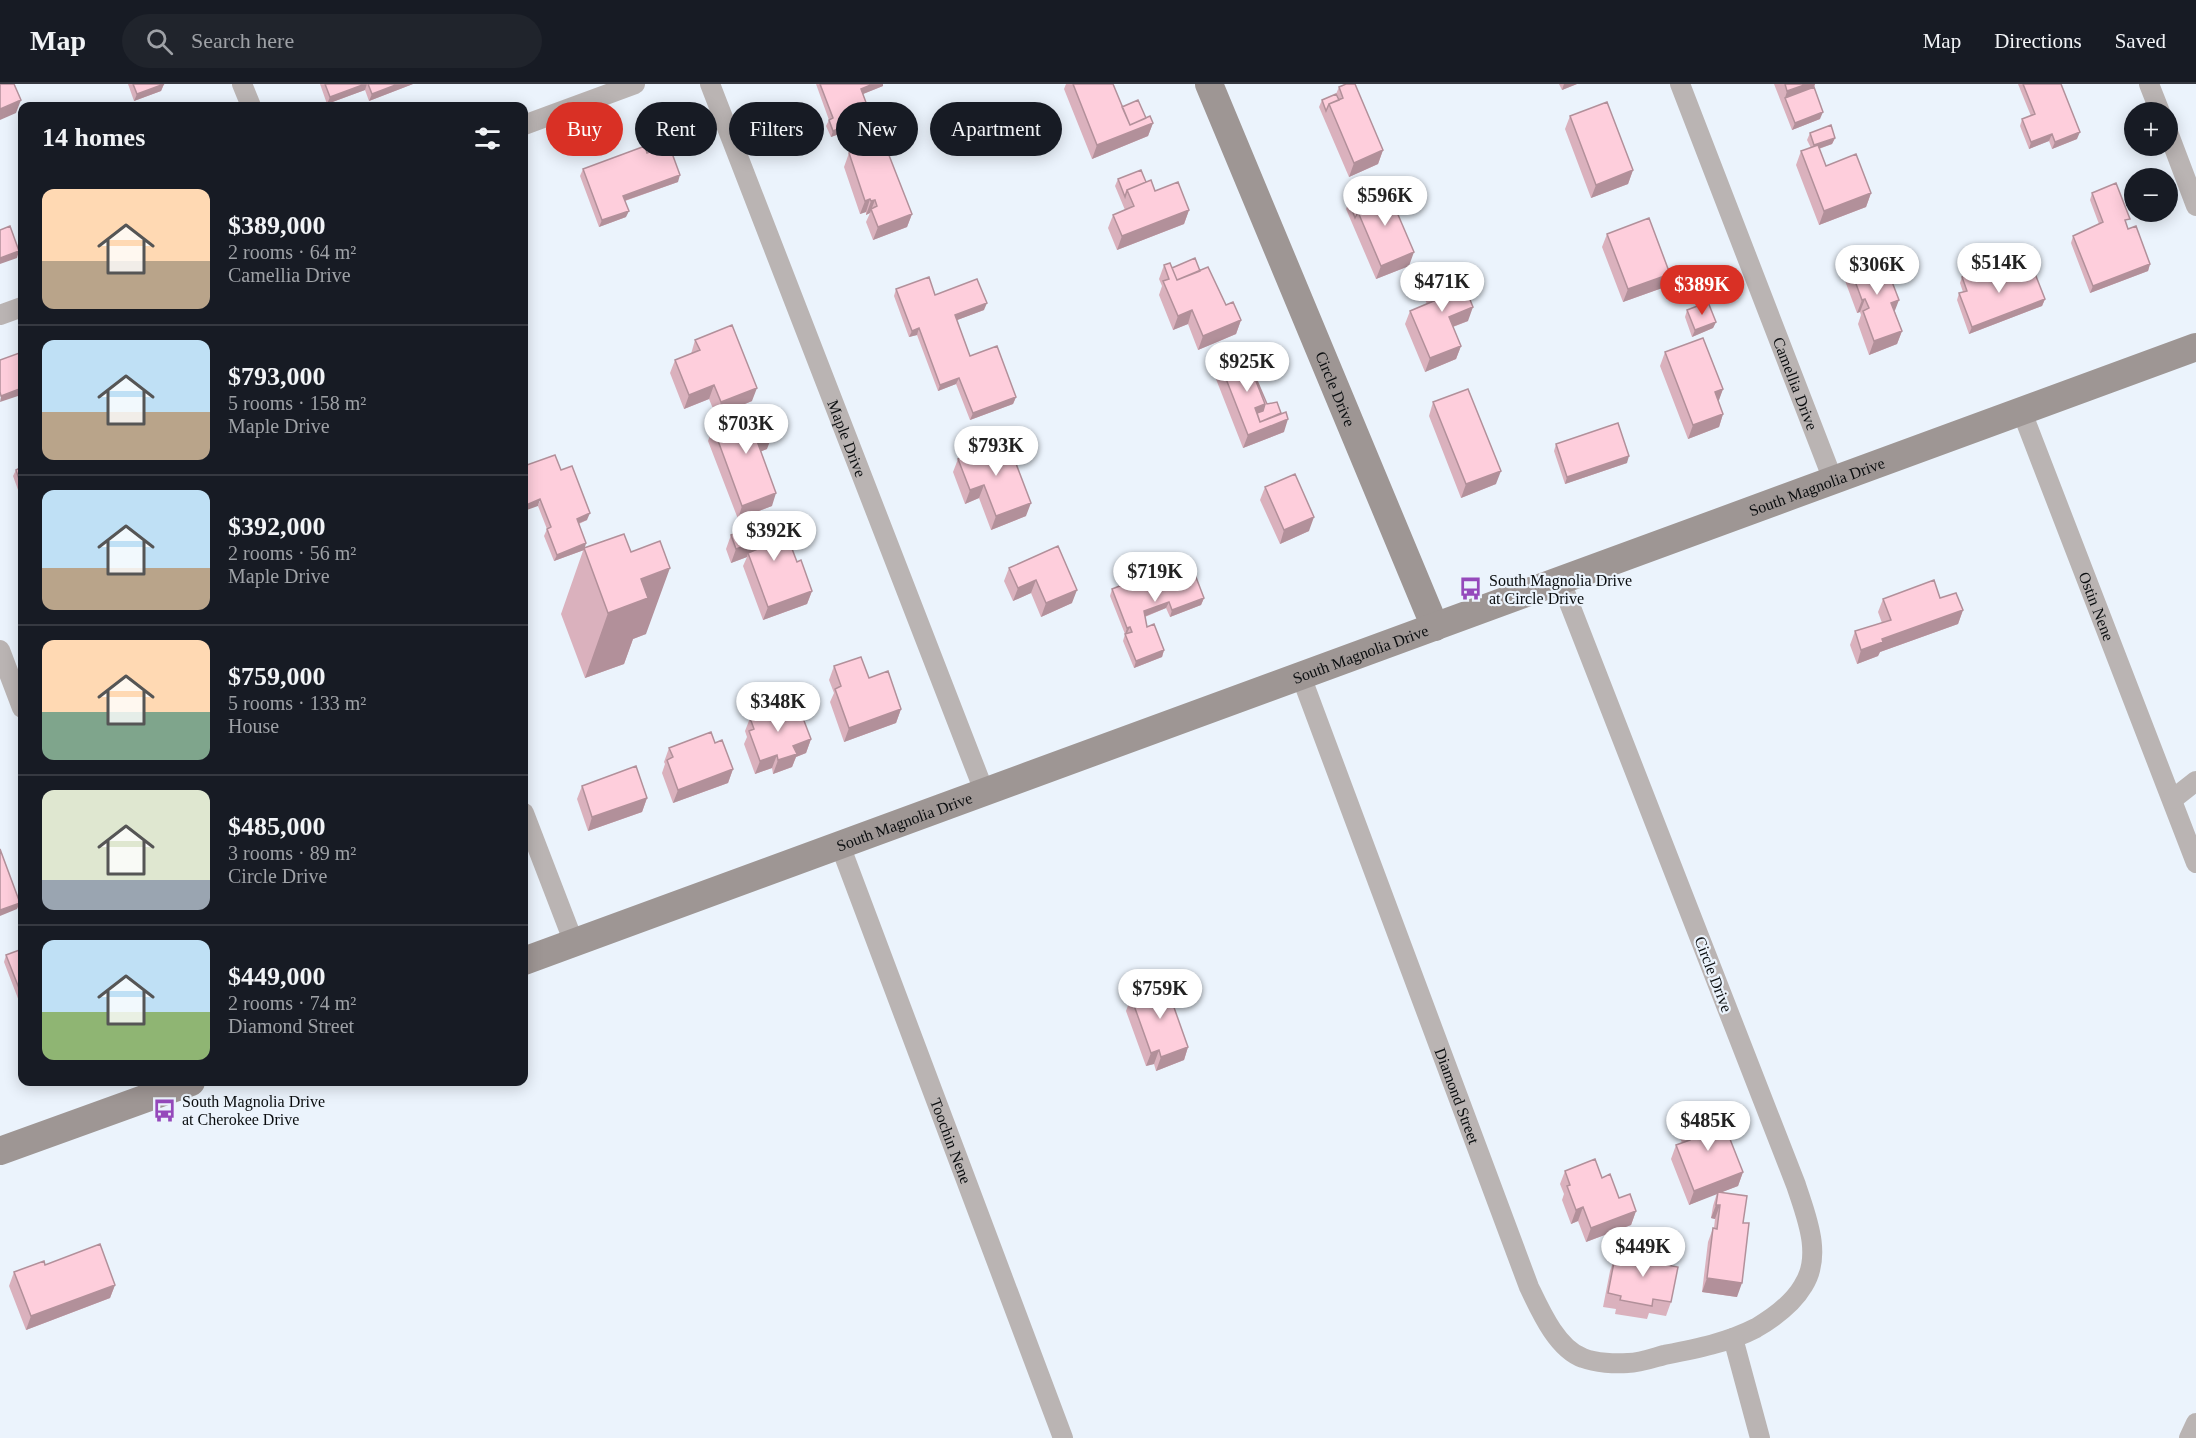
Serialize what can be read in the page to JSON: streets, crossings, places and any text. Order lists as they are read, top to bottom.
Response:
{
  "streets": {
    "main road": ["Circle Drive", "South Magnolia Drive"],
    "street": [
      "Camellia Drive",
      "Maple Drive",
      "Ostin Nene",
      "Diamond Street",
      "Toochin Nene"
    ]
  },
  "crossings": [
    ["Camellia Drive", "South Magnolia Drive"],
    ["Circle Drive", "South Magnolia Drive"],
    ["Circle Drive", "Diamond Street"],
    ["Maple Drive", "South Magnolia Drive"],
    ["South Magnolia Drive", "Ostin Nene"],
    ["South Magnolia Drive", "Diamond Street"],
    ["South Magnolia Drive", "Toochin Nene"]
  ],
  "places": {
    "bus stop": ["South Magnolia Drive at Circle Drive", "South Magnolia Drive at Cherokee Drive"]
  },
  "page": {
    "header": "Map",
    "search": "Search here",
    "nav": ["Map", "Directions", "Saved"],
    "map_buttons": ["+", "−"],
    "chip": [
      "Buy",
      "Rent",
      "Filters",
      "New",
      "Apartment"
    ],
    "heading": "14 homes",
    "list": [
      {
        "name": "$389,000",
        "note": "2 rooms · 64 m² · Camellia Drive"
      },
      {
        "name": "$793,000",
        "note": "5 rooms · 158 m² · Maple Drive"
      },
      {
        "name": "$392,000",
        "note": "2 rooms · 56 m² · Maple Drive"
      },
      {
        "name": "$759,000",
        "note": "5 rooms · 133 m² · House"
      },
      {
        "name": "$485,000",
        "note": "3 rooms · 89 m² · Circle Drive"
      },
      {
        "name": "$449,000",
        "note": "2 rooms · 74 m² · Diamond Street"
      }
    ],
    "price": [
      "$596K",
      "$514K",
      "$306K",
      "$471K",
      "$389K",
      "$925K",
      "$703K",
      "$793K",
      "$392K",
      "$719K",
      "$348K",
      "$759K",
      "$485K",
      "$449K"
    ]
  }
}
